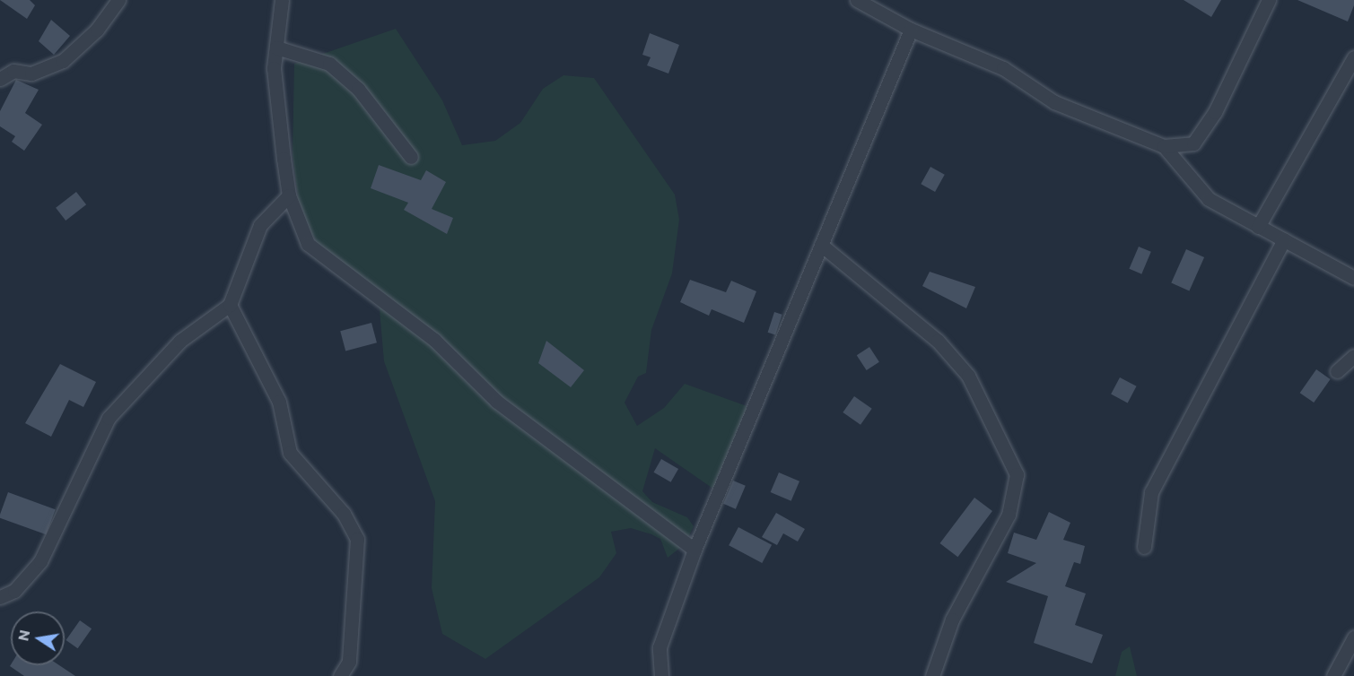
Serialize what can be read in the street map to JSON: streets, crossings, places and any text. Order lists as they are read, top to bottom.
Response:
{
  "north": "left"
}
